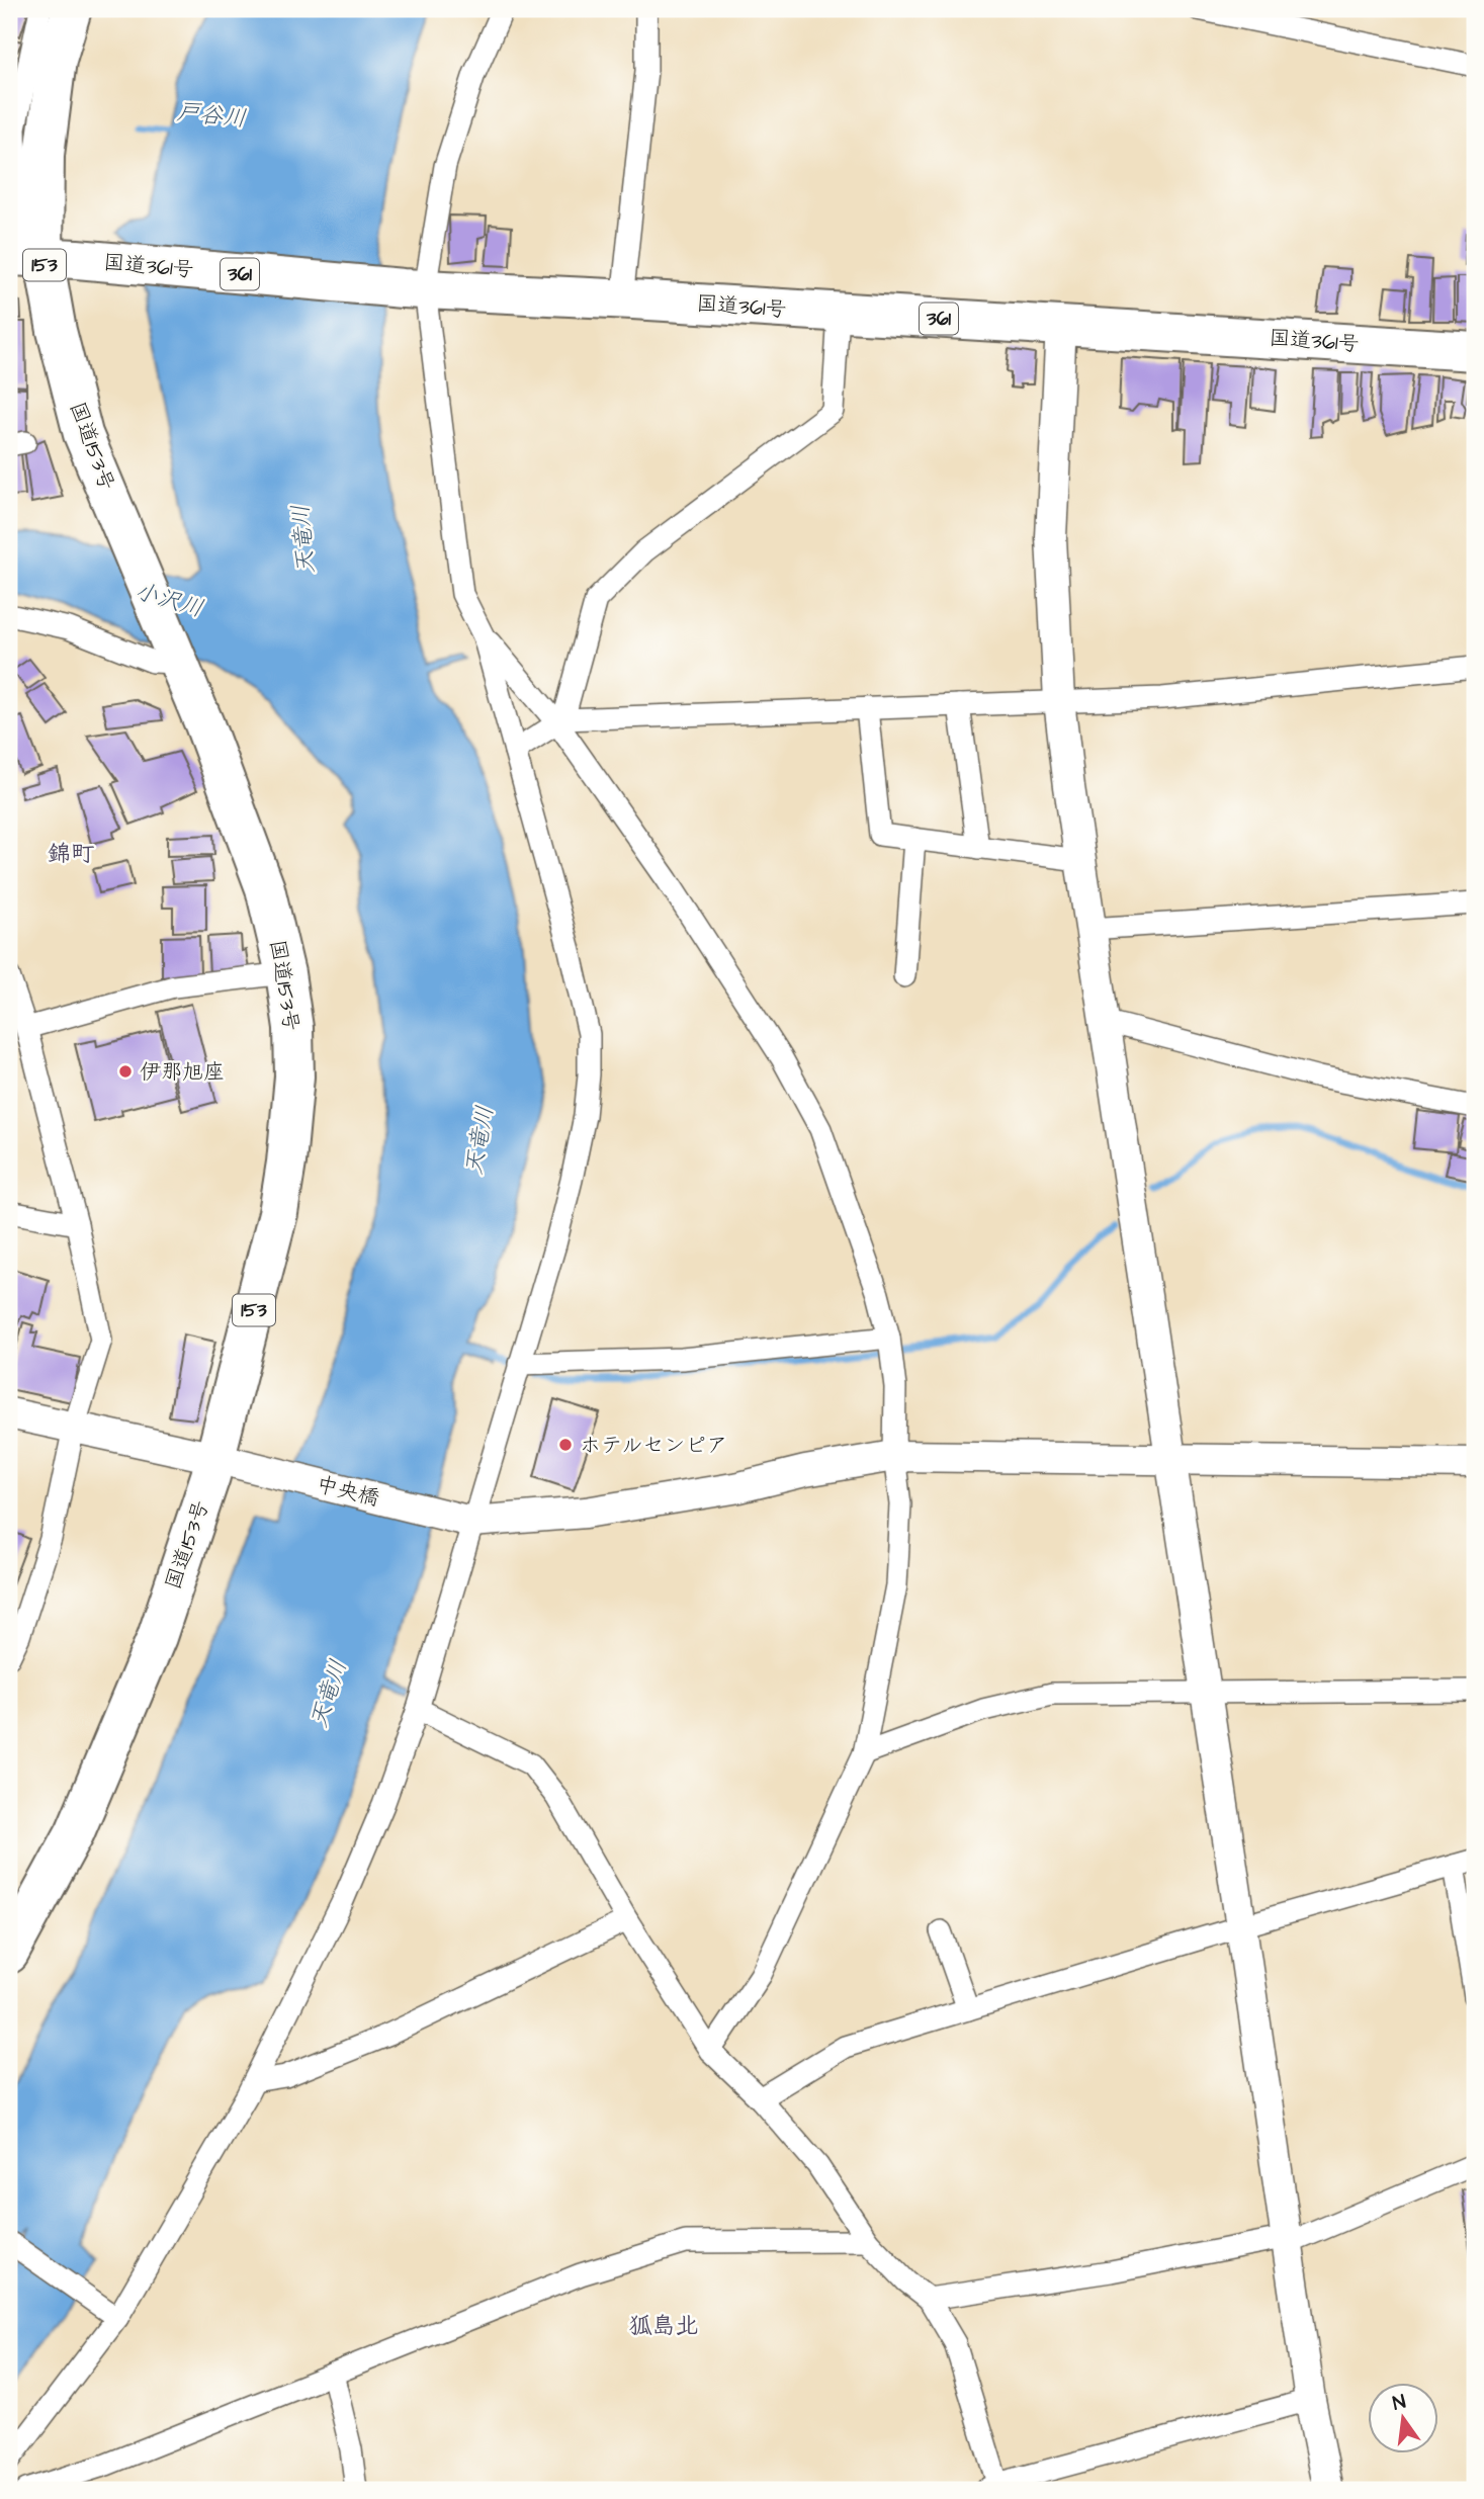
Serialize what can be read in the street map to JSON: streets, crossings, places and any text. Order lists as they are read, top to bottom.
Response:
{
  "streets": {
    "highway": [
      "153",
      "国道361号",
      "361",
      "国道153号"
    ],
    "street": ["中央橋"]
  },
  "crossings": [
    ["国道361号", "国道153号"],
    ["国道153号", "中央橋"]
  ],
  "districts": ["錦町", "狐島北"],
  "water": ["戸谷川", "天竜川", "小沢川"],
  "places": ["伊那旭座", "ホテルセンピア"],
  "north": "top"
}
